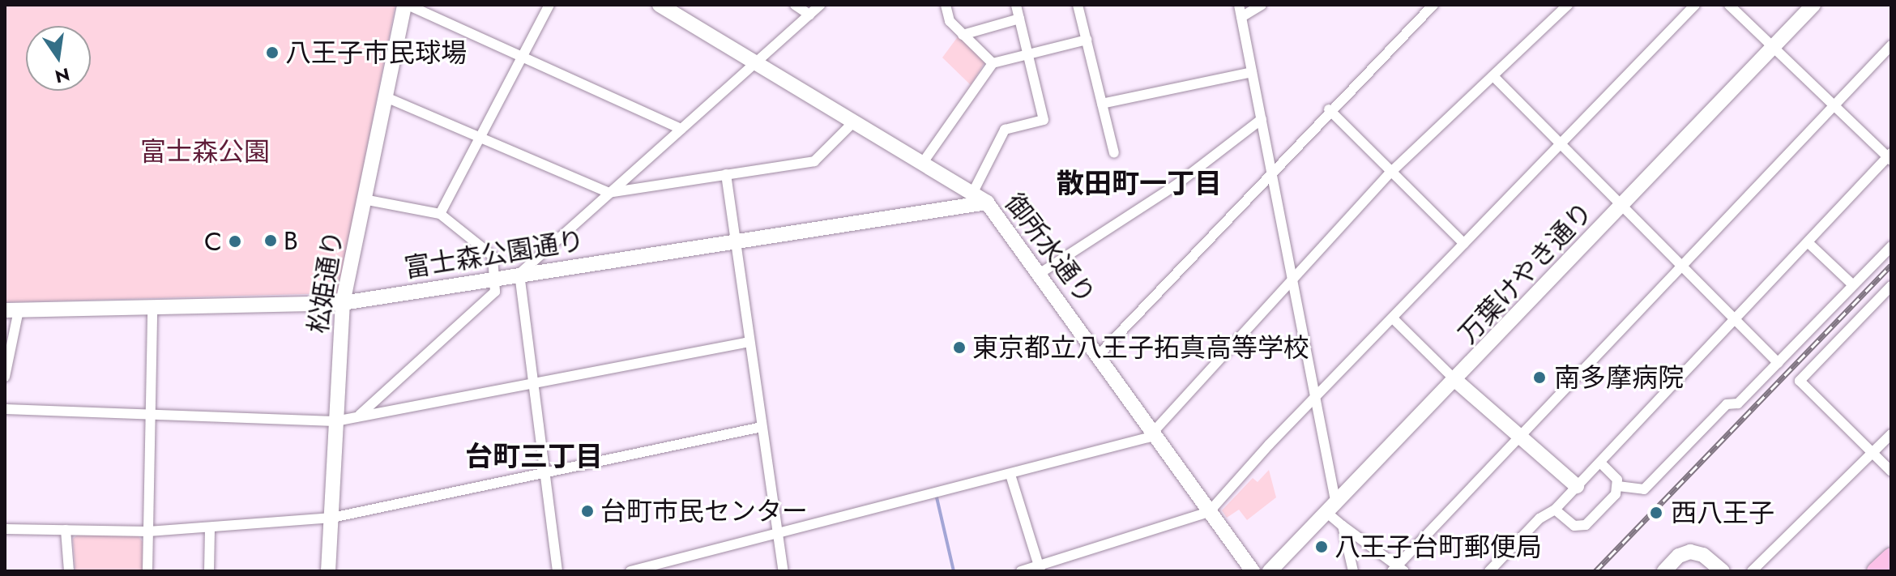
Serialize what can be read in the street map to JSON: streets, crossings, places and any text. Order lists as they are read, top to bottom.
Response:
{
  "streets": {
    "street": [
      "御所水通り",
      "富士森公園通り",
      "万葉けやき通り",
      "松姫通り"
    ]
  },
  "crossings": [
    ["御所水通り", "富士森公園通り"],
    ["富士森公園通り", "松姫通り"]
  ],
  "districts": ["散田町一丁目", "台町三丁目"],
  "parks": ["富士森公園"],
  "places": [
    "八王子市民球場",
    "B",
    "C",
    "東京都立八王子拓真高等学校",
    "南多摩病院",
    "台町市民センター",
    "西八王子",
    "八王子台町郵便局"
  ],
  "north": "bottom"
}
